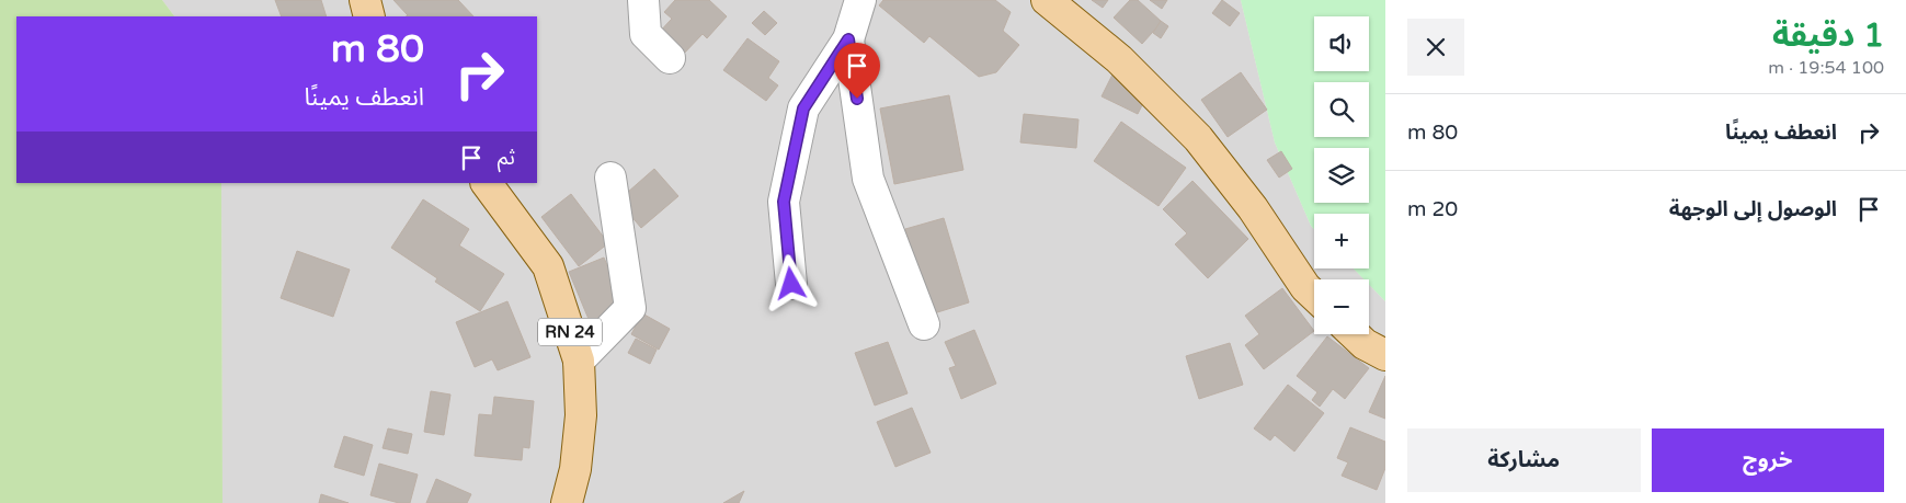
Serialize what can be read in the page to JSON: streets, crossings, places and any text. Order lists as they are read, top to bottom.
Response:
{
  "streets": {
    "main road": ["RN 24"]
  },
  "page": {
    "heading": ["1 دقيقة", "100 m · 19:54"],
    "map_buttons": ["+", "−"],
    "turn": ["80 m", "انعطف يمينًا"],
    "list": [
      {
        "name": "انعطف يمينًا",
        "value": "80 m"
      },
      {
        "name": "الوصول إلى الوجهة",
        "value": "20 m"
      }
    ],
    "then": "ثم",
    "buttons": ["خروج", "مشاركة"]
  }
}
